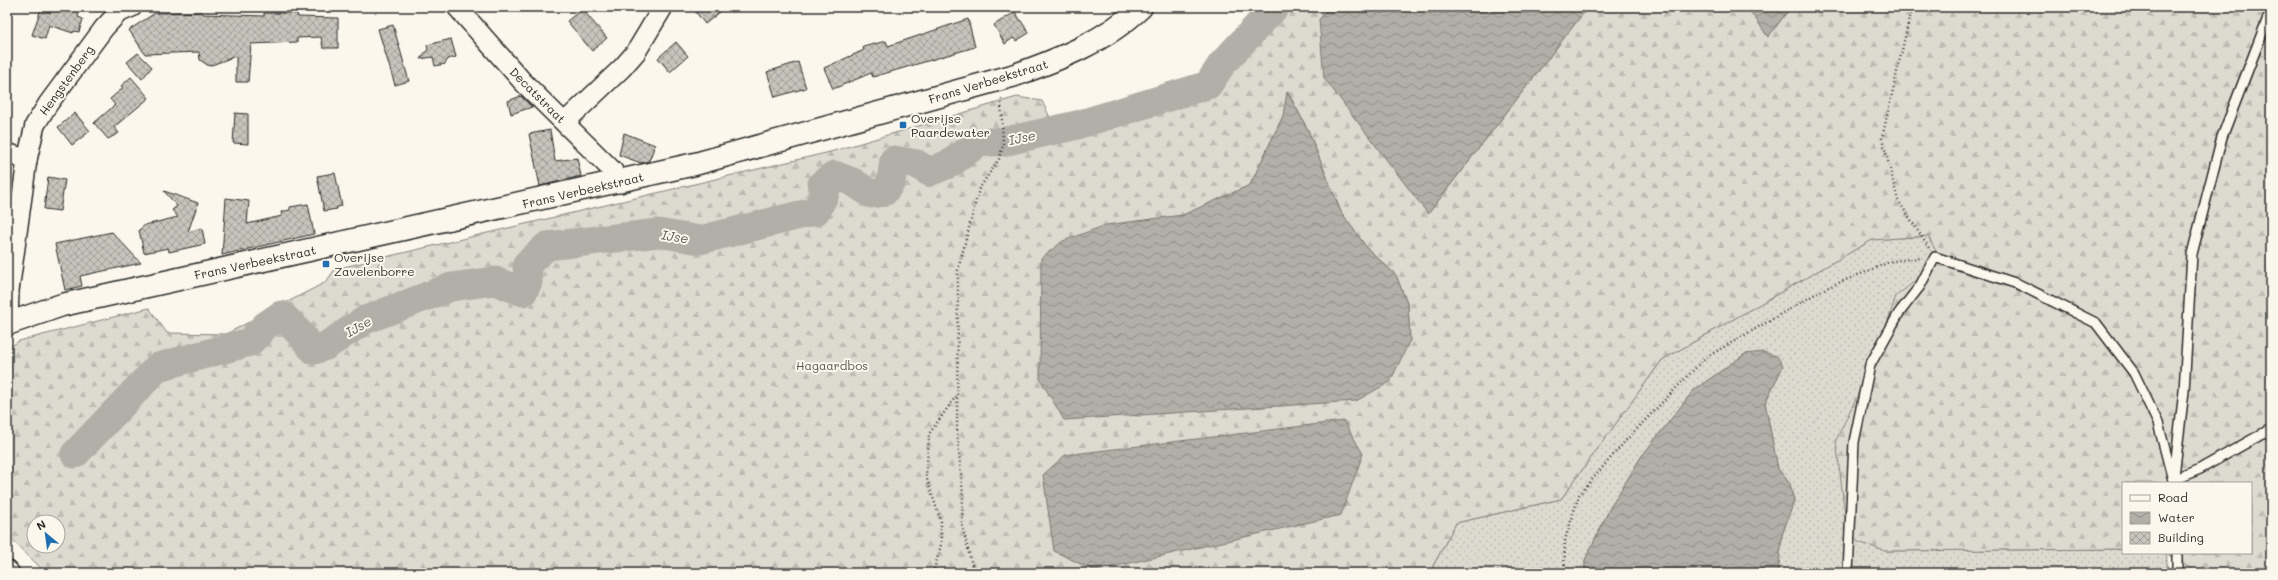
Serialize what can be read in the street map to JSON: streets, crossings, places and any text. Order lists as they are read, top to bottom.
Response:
{
  "streets": {
    "main road": ["Frans Verbeekstraat"],
    "street": ["Hengstenberg", "Decatstraat"]
  },
  "crossings": [
    ["Hengstenberg", "Frans Verbeekstraat"],
    ["Frans Verbeekstraat", "Decatstraat"]
  ],
  "water": ["IJse"],
  "parks": ["Hagaardbos"],
  "places": {
    "transit": ["Overijse Paardewater", "Overijse Zavelenborre"]
  },
  "legend": ["Road", "Water", "Building"],
  "north": "top left"
}
